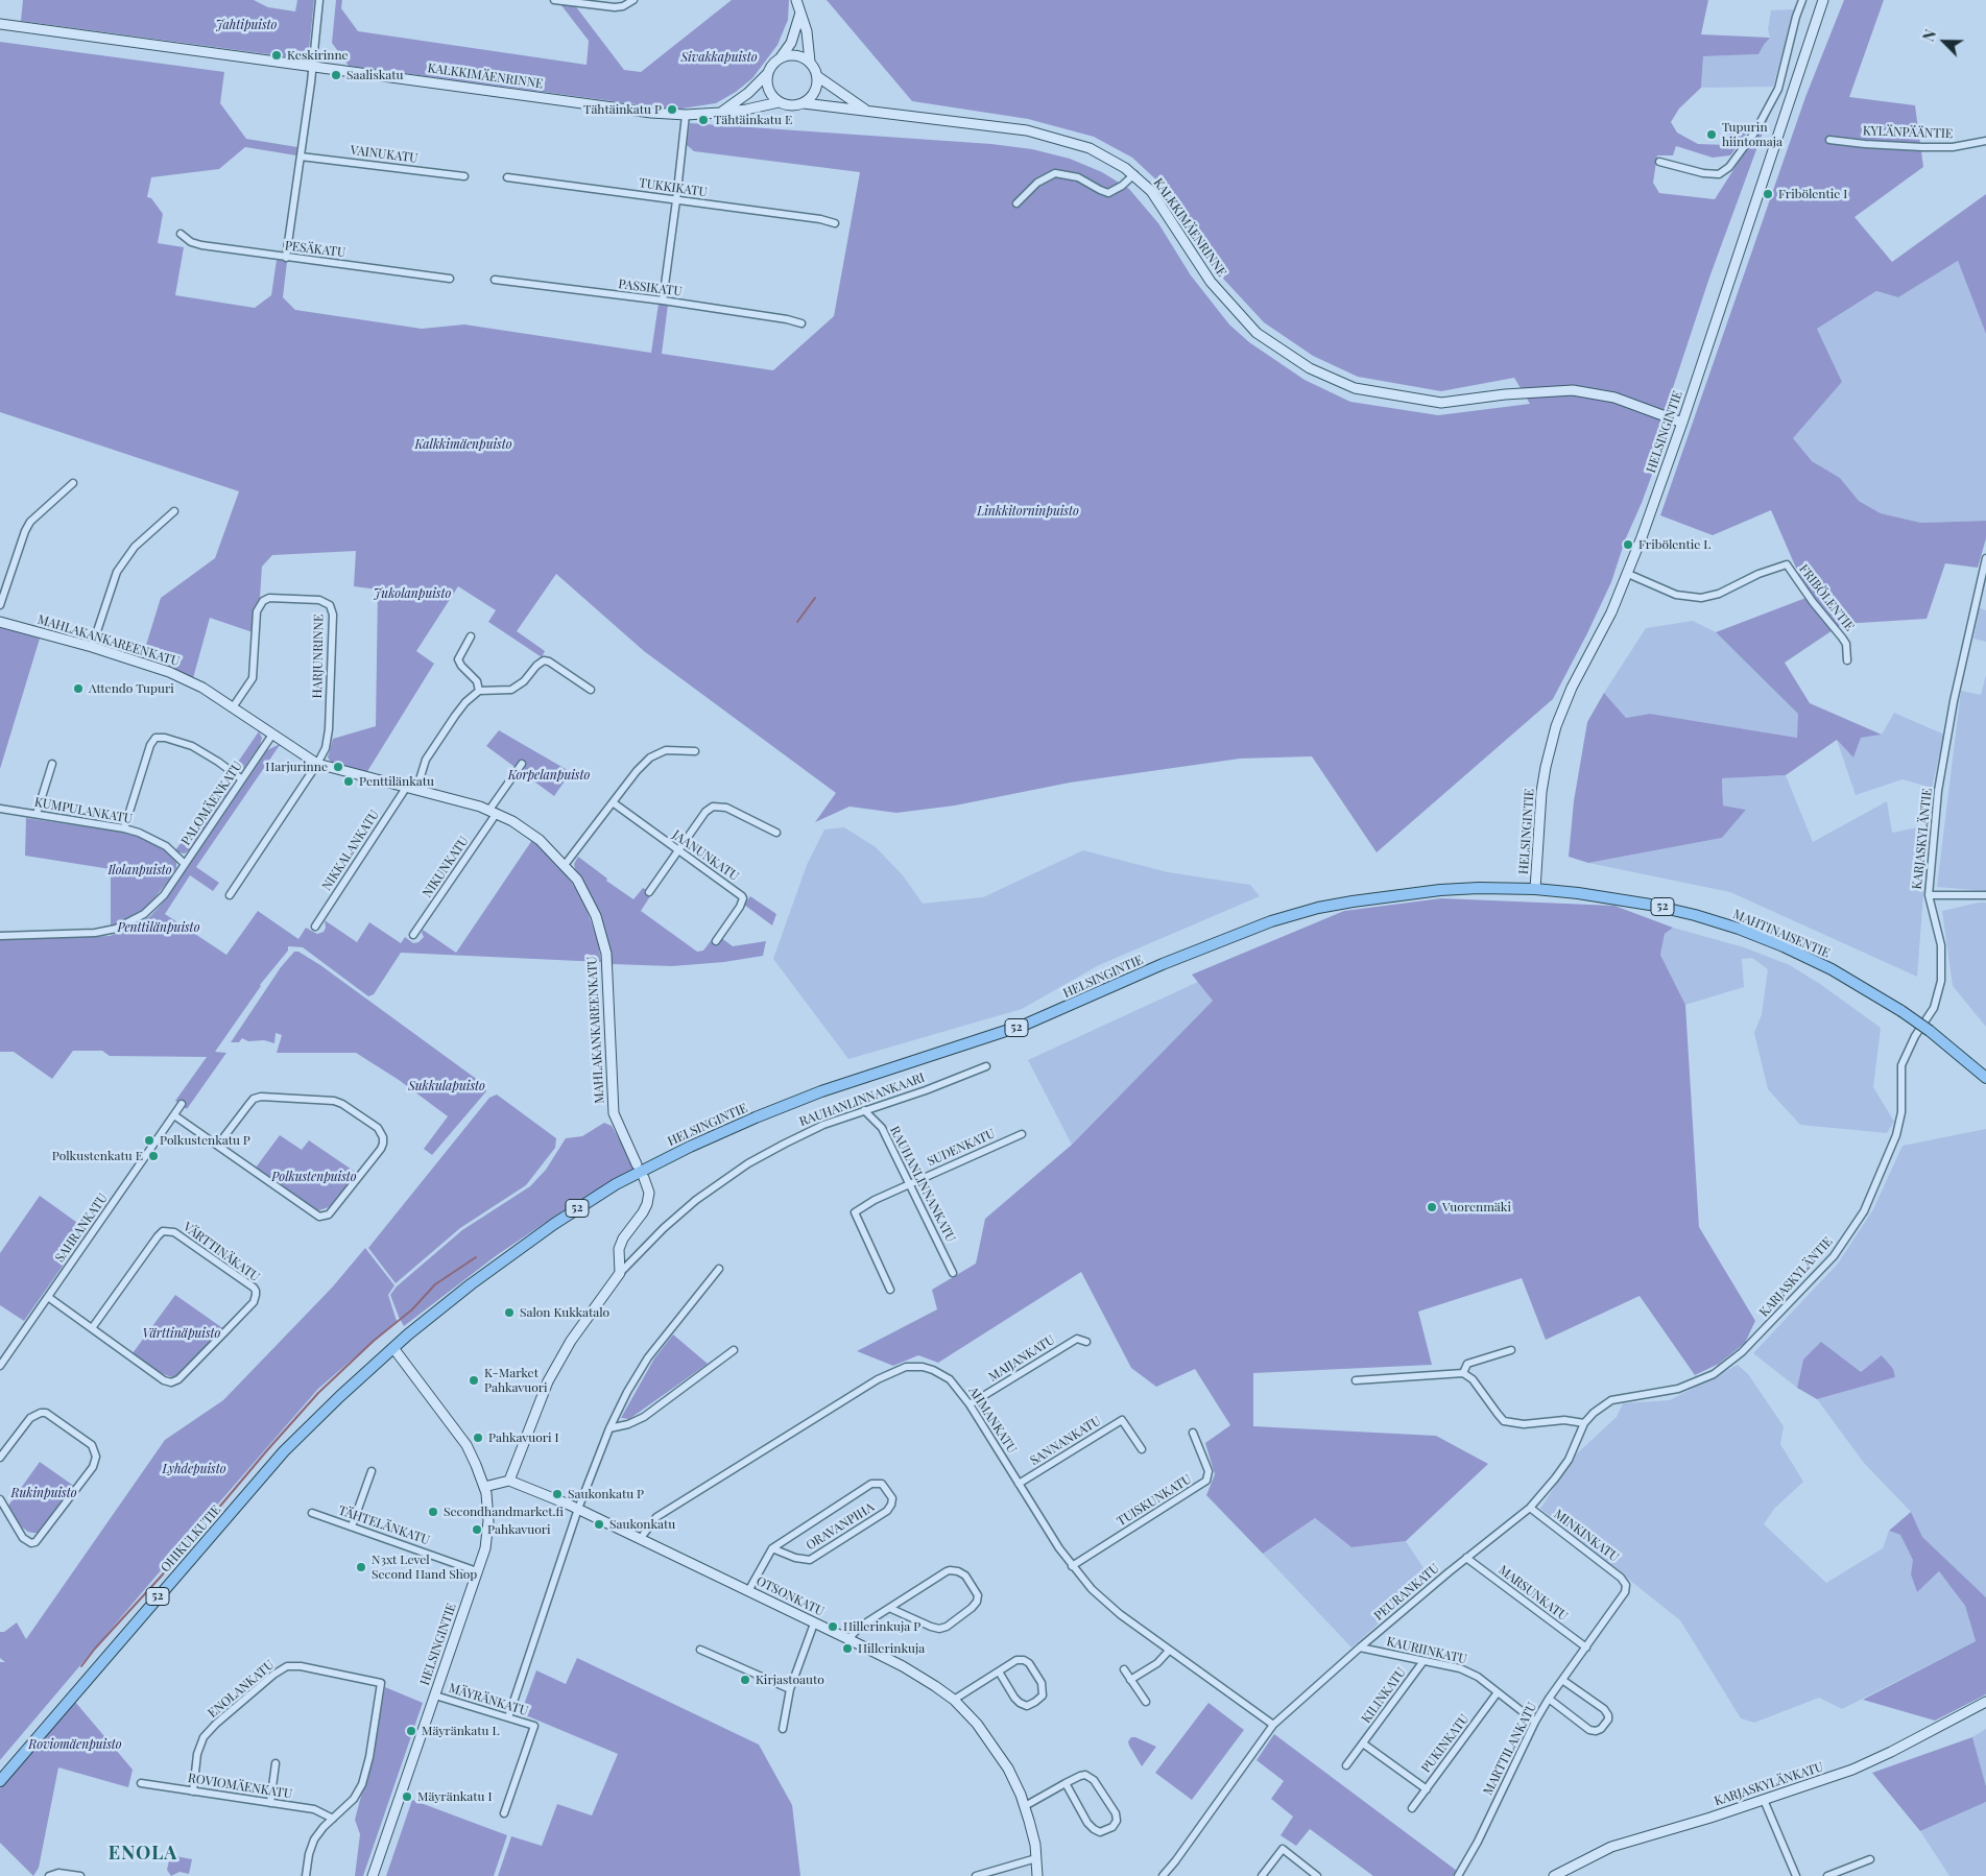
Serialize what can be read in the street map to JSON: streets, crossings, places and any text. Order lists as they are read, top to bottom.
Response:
{
  "streets": {
    "main road": [
      "HELSINGINTIE",
      "52",
      "MAHTINAISENTIE",
      "OHIKULKUTIE"
    ],
    "street": [
      "KALKKIMÄENRINNE",
      "KYLÄNPÄÄNTIE",
      "VAINUKATU",
      "TUKKIKATU",
      "PESÄKATU",
      "PASSIKATU",
      "FRIBÖLENTIE",
      "MAHLAKANKAREENKATU",
      "HARJUNRINNE",
      "PALOMÄENKATU",
      "KUMPULANKATU",
      "KARJASKYLÄNTIE",
      "NIKKALANKATU",
      "JAANUNKATU",
      "NIKUNKATU",
      "RAUHANLINNANKAARI",
      "SUDENKATU",
      "RAUHANLINNANKATU",
      "SAHRANKATU",
      "VÄRTTINÄKATU",
      "MAIJANKATU",
      "AHMANKATU",
      "SANNANKATU",
      "TUISKUNKATU",
      "TÄHTELÄNKATU",
      "ORAVANPIHA",
      "MINKINKATU",
      "PEURANKATU",
      "MARSUNKATU",
      "OTSONKATU",
      "KAURIINKATU",
      "ENOLANKATU",
      "KILINKATU",
      "MÄYRÄNKATU",
      "PUKINKATU",
      "MARTTILANKATU",
      "KARJASKYLÄNKATU",
      "ROVIOMÄENKATU"
    ]
  },
  "crossings": [
    ["KALKKIMÄENRINNE", "HELSINGINTIE"],
    ["HELSINGINTIE", "FRIBÖLENTIE"],
    ["HELSINGINTIE", "MAHTINAISENTIE"],
    ["HELSINGINTIE", "TÄHTELÄNKATU"],
    ["HELSINGINTIE", "OHIKULKUTIE"],
    ["HELSINGINTIE", "MÄYRÄNKATU"],
    ["MAHLAKANKAREENKATU", "HARJUNRINNE"],
    ["MAHLAKANKAREENKATU", "PALOMÄENKATU"],
    ["MAHLAKANKAREENKATU", "NIKKALANKATU"],
    ["MAHLAKANKAREENKATU", "NIKUNKATU"],
    ["PALOMÄENKATU", "KUMPULANKATU"],
    ["KARJASKYLÄNTIE", "PEURANKATU"],
    ["RAUHANLINNANKAARI", "RAUHANLINNANKATU"],
    ["RAUHANLINNANKAARI", "OTSONKATU"],
    ["SUDENKATU", "RAUHANLINNANKATU"],
    ["SAHRANKATU", "VÄRTTINÄKATU"],
    ["MAIJANKATU", "AHMANKATU"],
    ["AHMANKATU", "SANNANKATU"],
    ["AHMANKATU", "TUISKUNKATU"],
    ["AHMANKATU", "PEURANKATU"],
    ["AHMANKATU", "OTSONKATU"],
    ["ORAVANPIHA", "OTSONKATU"],
    ["MINKINKATU", "PEURANKATU"],
    ["MINKINKATU", "MARTTILANKATU"],
    ["PEURANKATU", "MARSUNKATU"],
    ["PEURANKATU", "KAURIINKATU"],
    ["MARSUNKATU", "MARTTILANKATU"],
    ["KAURIINKATU", "KILINKATU"],
    ["KAURIINKATU", "PUKINKATU"],
    ["KAURIINKATU", "MARTTILANKATU"],
    ["ENOLANKATU", "ROVIOMÄENKATU"],
    ["KILINKATU", "PUKINKATU"]
  ],
  "districts": ["ENOLA"],
  "parks": [
    "Jahtipuisto",
    "Sivakkapuisto",
    "Kalkkimäenpuisto",
    "Linkkitorninpuisto",
    "Jukolanpuisto",
    "Korpelanpuisto",
    "Ilolanpuisto",
    "Penttilänpuisto",
    "Sukkulapuisto",
    "Polkustenpuisto",
    "Värttinäpuisto",
    "Lyhdepuisto",
    "Rukinpuisto",
    "Roviomäenpuisto"
  ],
  "places": [
    "Keskirinne",
    "Saaliskatu",
    "Tähtäinkatu P",
    "Tähtäinkatu E",
    "Tupurin hiintomaja",
    "Fribölentie I",
    "Fribölentie L",
    "Attendo Tupuri",
    "Harjurinne",
    "Penttilänkatu",
    "Polkustenkatu P",
    "Polkustenkatu E",
    "Vuorenmäki",
    "Salon Kukkatalo",
    "K-Market Pahkavuori",
    "Pahkavuori I",
    "Saukonkatu P",
    "Secondhandmarket.fi",
    "Saukonkatu",
    "Pahkavuori",
    "N3xt Level Second Hand Shop",
    "Hillerinkuja P",
    "Hillerinkuja",
    "Kirjastoauto",
    "Mäyränkatu L",
    "Mäyränkatu I"
  ],
  "north": "top left"
}
